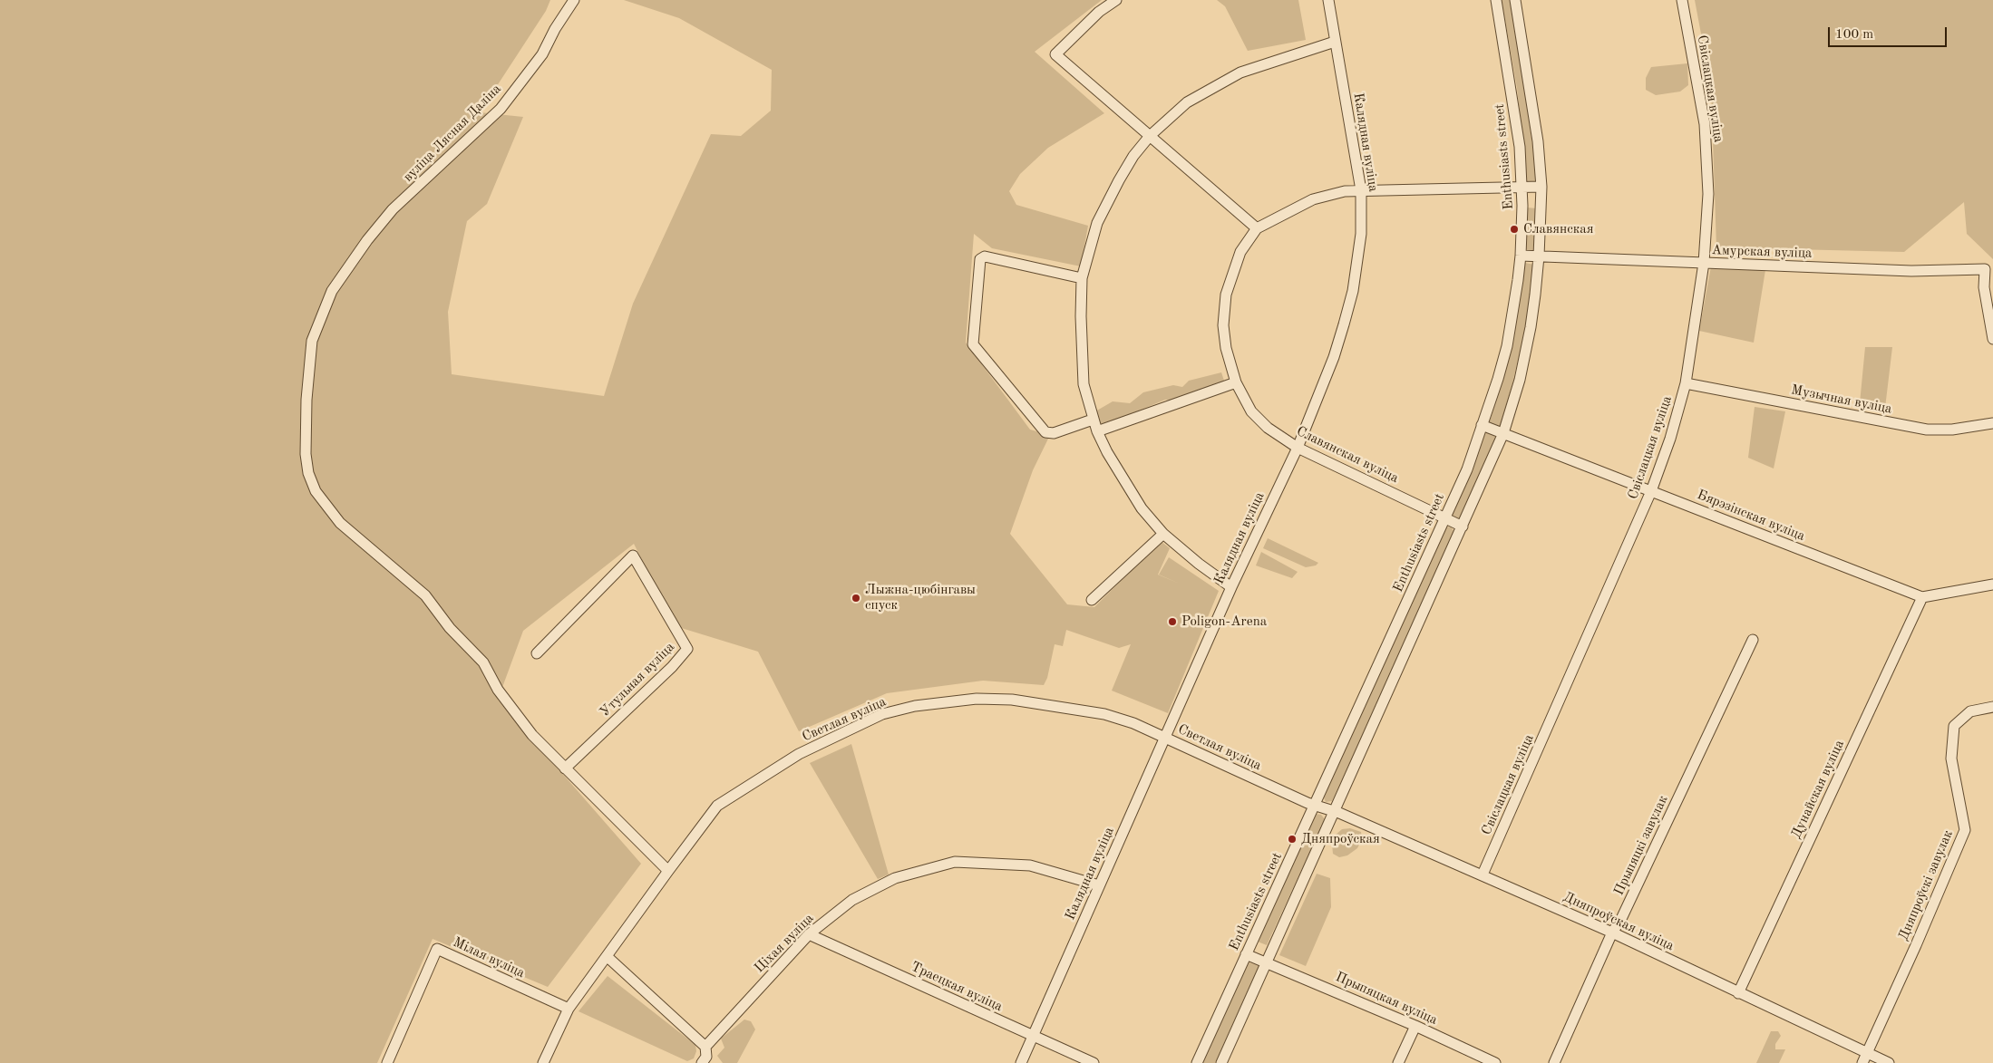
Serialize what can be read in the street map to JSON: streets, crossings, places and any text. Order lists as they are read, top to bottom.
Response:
{
  "streets": {
    "street": [
      "Свіслацкая вуліца",
      "вуліца Лясная Даліна",
      "Калядная вуліца",
      "Enthusiasts street",
      "Амурская вуліца",
      "Музычная вуліца",
      "Славянская вуліца",
      "Бярэзінская вуліца",
      "Утульная вуліца",
      "Светлая вуліца",
      "Дунайская вуліца",
      "Прыпяцкі завулак",
      "Дняпроўскі завулак",
      "Дняпроўская вуліца",
      "Ціхая вуліца",
      "Мілая вуліца",
      "Траецкая вуліца",
      "Прыпяцкая вуліца"
    ]
  },
  "crossings": [
    ["Свіслацкая вуліца", "Амурская вуліца"],
    ["Свіслацкая вуліца", "Музычная вуліца"],
    ["Свіслацкая вуліца", "Бярэзінская вуліца"],
    ["Свіслацкая вуліца", "Дняпроўская вуліца"],
    ["вуліца Лясная Даліна", "Утульная вуліца"],
    ["Калядная вуліца", "Славянская вуліца"],
    ["Калядная вуліца", "Светлая вуліца"],
    ["Калядная вуліца", "Ціхая вуліца"],
    ["Калядная вуліца", "Траецкая вуліца"],
    ["Enthusiasts street", "Амурская вуліца"],
    ["Enthusiasts street", "Славянская вуліца"],
    ["Enthusiasts street", "Бярэзінская вуліца"],
    ["Enthusiasts street", "Светлая вуліца"],
    ["Enthusiasts street", "Прыпяцкая вуліца"],
    ["Бярэзінская вуліца", "Дунайская вуліца"],
    ["Светлая вуліца", "Дняпроўская вуліца"],
    ["Светлая вуліца", "Мілая вуліца"],
    ["Дунайская вуліца", "Дняпроўская вуліца"],
    ["Прыпяцкі завулак", "Дняпроўская вуліца"],
    ["Дняпроўскі завулак", "Дняпроўская вуліца"],
    ["Ціхая вуліца", "Траецкая вуліца"]
  ],
  "places": [
    "Славянская",
    "Лыжна-цюбінгавы спуск",
    "Poligon-Arena",
    "Дняпроўская"
  ],
  "scale_bar": "100 m"
}
